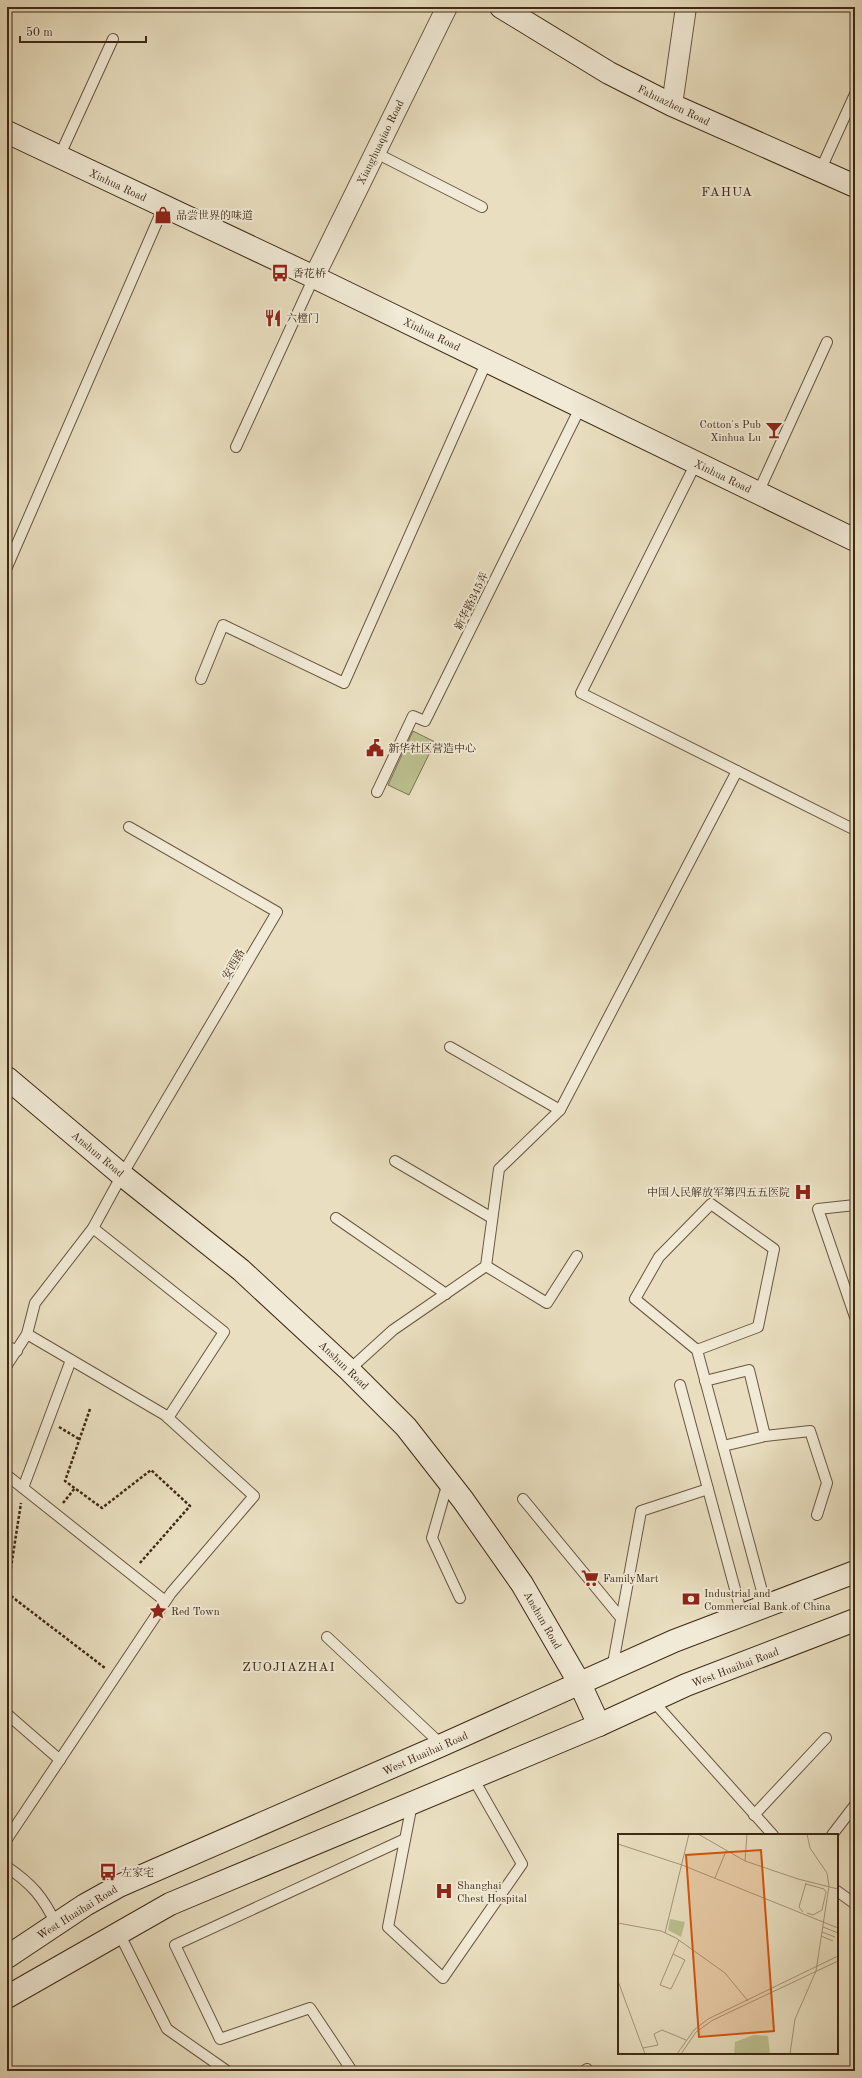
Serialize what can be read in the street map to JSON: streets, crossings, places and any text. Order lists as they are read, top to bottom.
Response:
{
  "streets": {
    "street": [
      "Fahuazhen Road",
      "Xianghuaqiao Road",
      "Xinhua Road",
      "Anshun Road",
      "West Huaihai Road"
    ],
    "lane": ["新华路345弄", "安西路"]
  },
  "crossings": [
    ["Xianghuaqiao Road", "Xinhua Road"],
    ["Xinhua Road", "新华路345弄"],
    ["安西路", "Anshun Road"],
    ["Anshun Road", "West Huaihai Road"]
  ],
  "districts": ["FAHUA", "ZUOJIAZHAI"],
  "places": {
    "shop": ["品尝世界的味道"],
    "bus stop": ["香花桥", "左家宅"],
    "restaurant": ["六樘门"],
    "bar": ["Cotton's Pub Xinhua Lu"],
    "public building": ["新华社区营造中心"],
    "hospital": ["中国人民解放军第四五五医院", "Shanghai Chest Hospital"],
    "supermarket": ["FamilyMart"],
    "bank": ["Industrial and Commercial Bank of China"],
    "place": ["Red Town"]
  },
  "scale_bar": "50 m"
}
